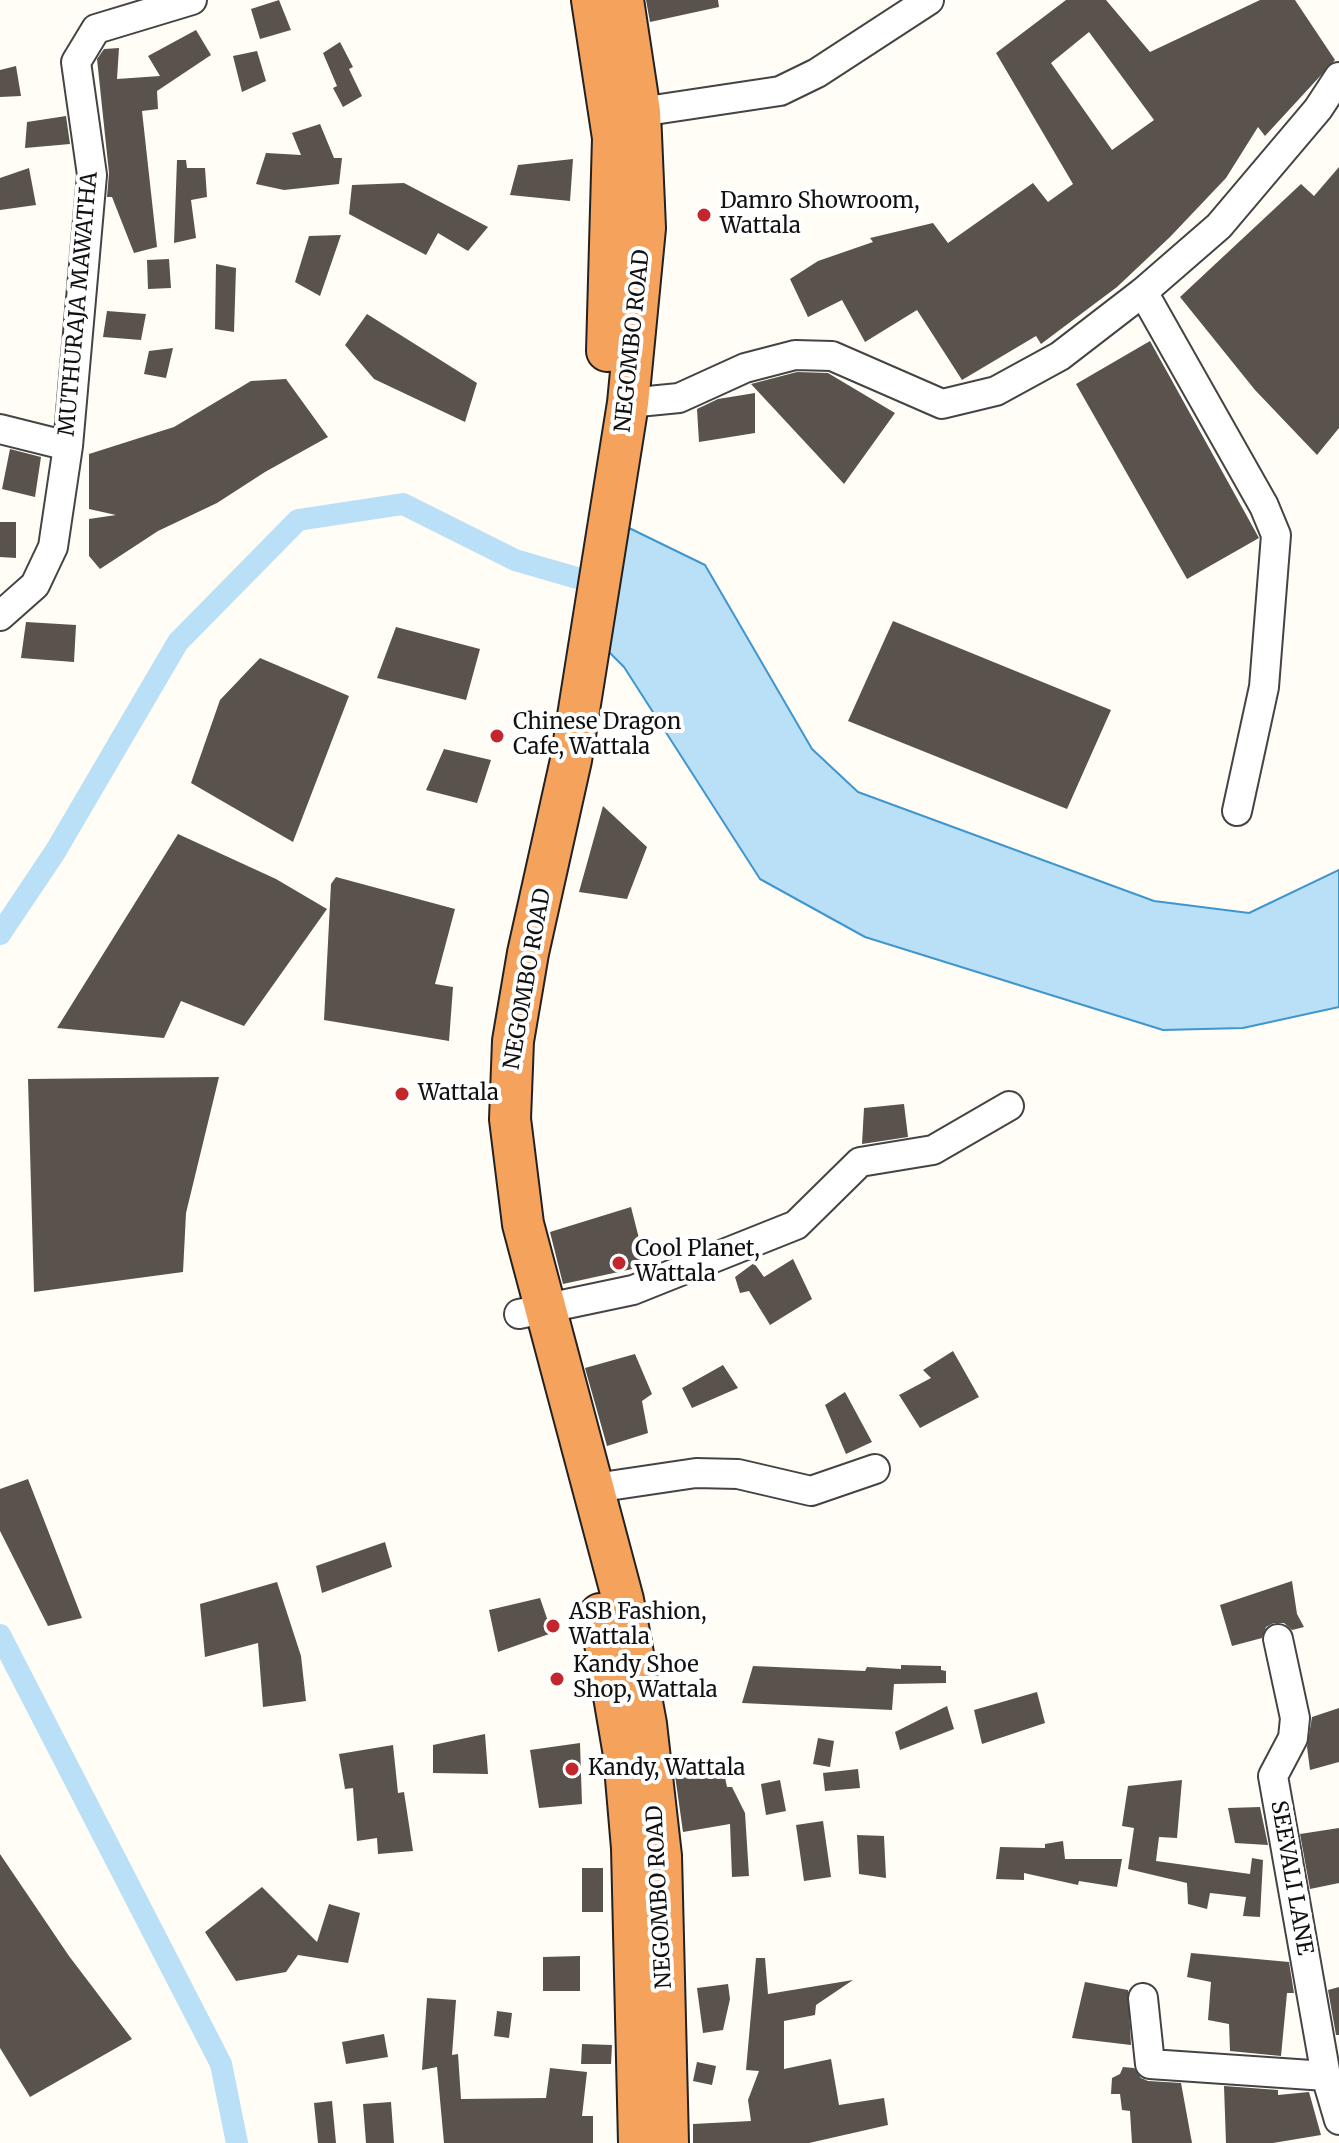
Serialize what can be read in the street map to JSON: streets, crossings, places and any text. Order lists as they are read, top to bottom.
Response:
{
  "streets": {
    "highway": ["NEGOMBO ROAD"],
    "street": ["MUTHURAJA MAWATHA", "SEEVALI LANE"]
  },
  "places": [
    "Damro Showroom, Wattala",
    "Chinese Dragon Cafe, Wattala",
    "Wattala",
    "Cool Planet, Wattala",
    "ASB Fashion, Wattala",
    "Kandy Shoe Shop, Wattala",
    "Kandy, Wattala"
  ]
}
